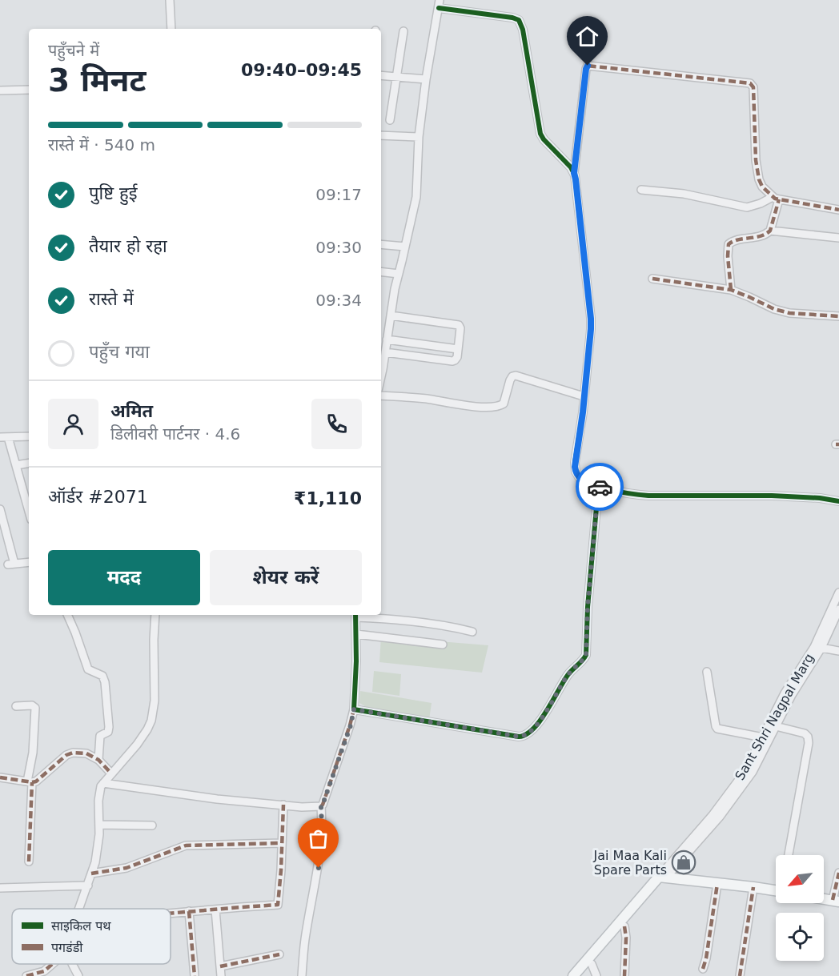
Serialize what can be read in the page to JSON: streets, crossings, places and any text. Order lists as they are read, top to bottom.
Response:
{
  "streets": {
    "main road": ["Sant Shri Nagpal Marg"]
  },
  "places": {
    "shop": ["Jai Maa Kali Spare Parts"]
  },
  "legend": ["साइकिल पथ", "पगडंडी"],
  "north": "bottom left",
  "page": {
    "heading": ["3 मिनट", "पहुँचने में", "09:40–09:45"],
    "panel": [
      "अमित",
      "डिलीवरी पार्टनर · 4.6",
      "ऑर्डर #2071",
      "₹1,110"
    ],
    "bar": "रास्ते में · 540 m",
    "list": [
      ["पुष्टि हुई", "09:17"],
      ["तैयार हो रहा", "09:30"],
      ["रास्ते में", "09:34"],
      "पहुँच गया"
    ],
    "buttons": ["मदद", "शेयर करें"]
  }
}
